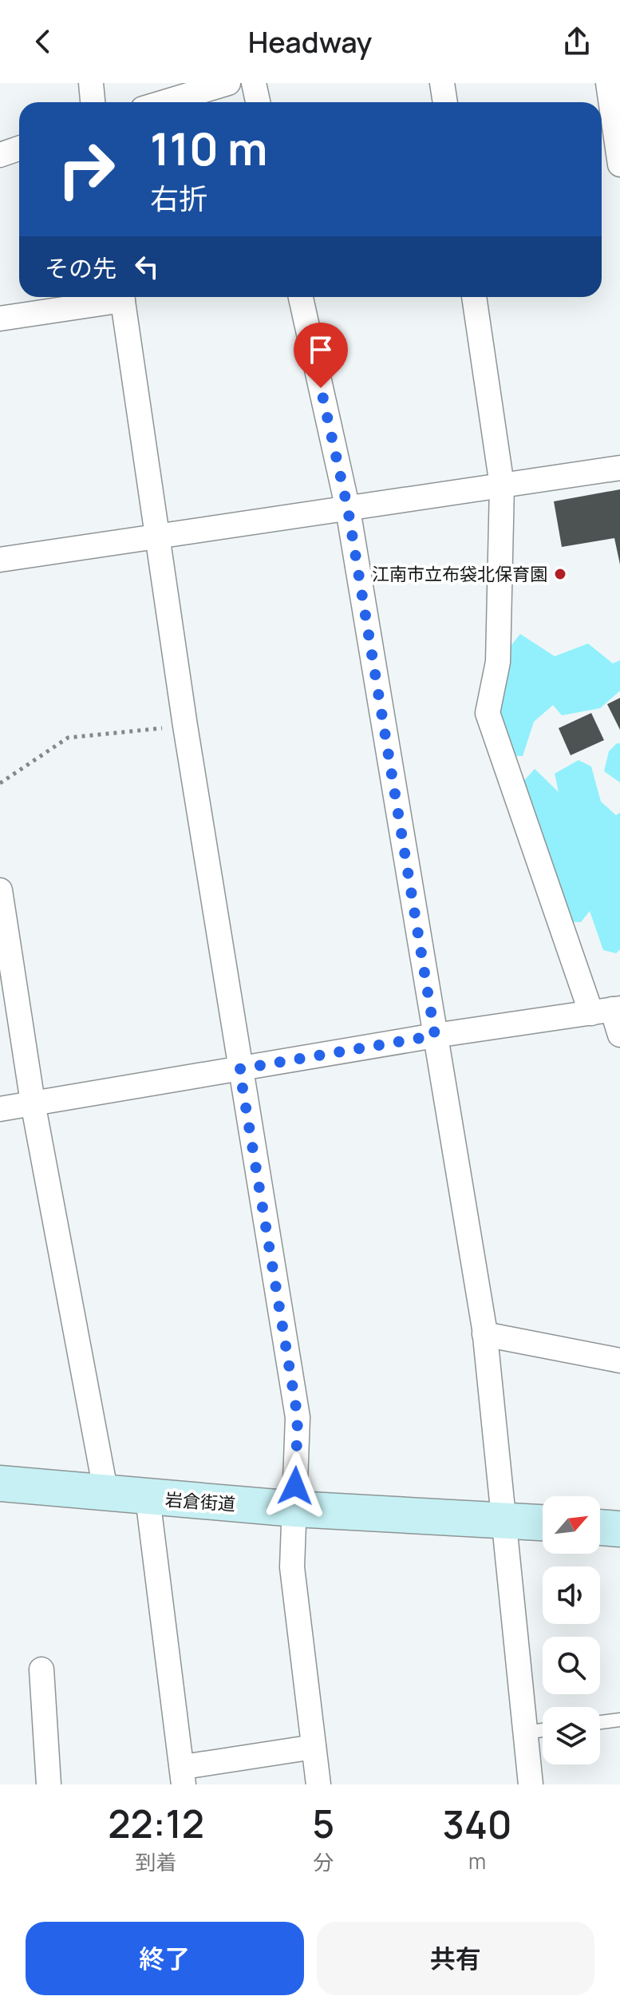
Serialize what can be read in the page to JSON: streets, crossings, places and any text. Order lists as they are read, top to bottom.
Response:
{
  "streets": {
    "street": ["岩倉街道"]
  },
  "places": ["江南市立布袋北保育園"],
  "north": "top right",
  "page": {
    "header": "Headway",
    "turn": ["110 m", "右折"],
    "then": "その先",
    "eta": [
      "22:12",
      "到着",
      "5",
      "分",
      "340",
      "m"
    ],
    "buttons": ["終了", "共有"]
  }
}
